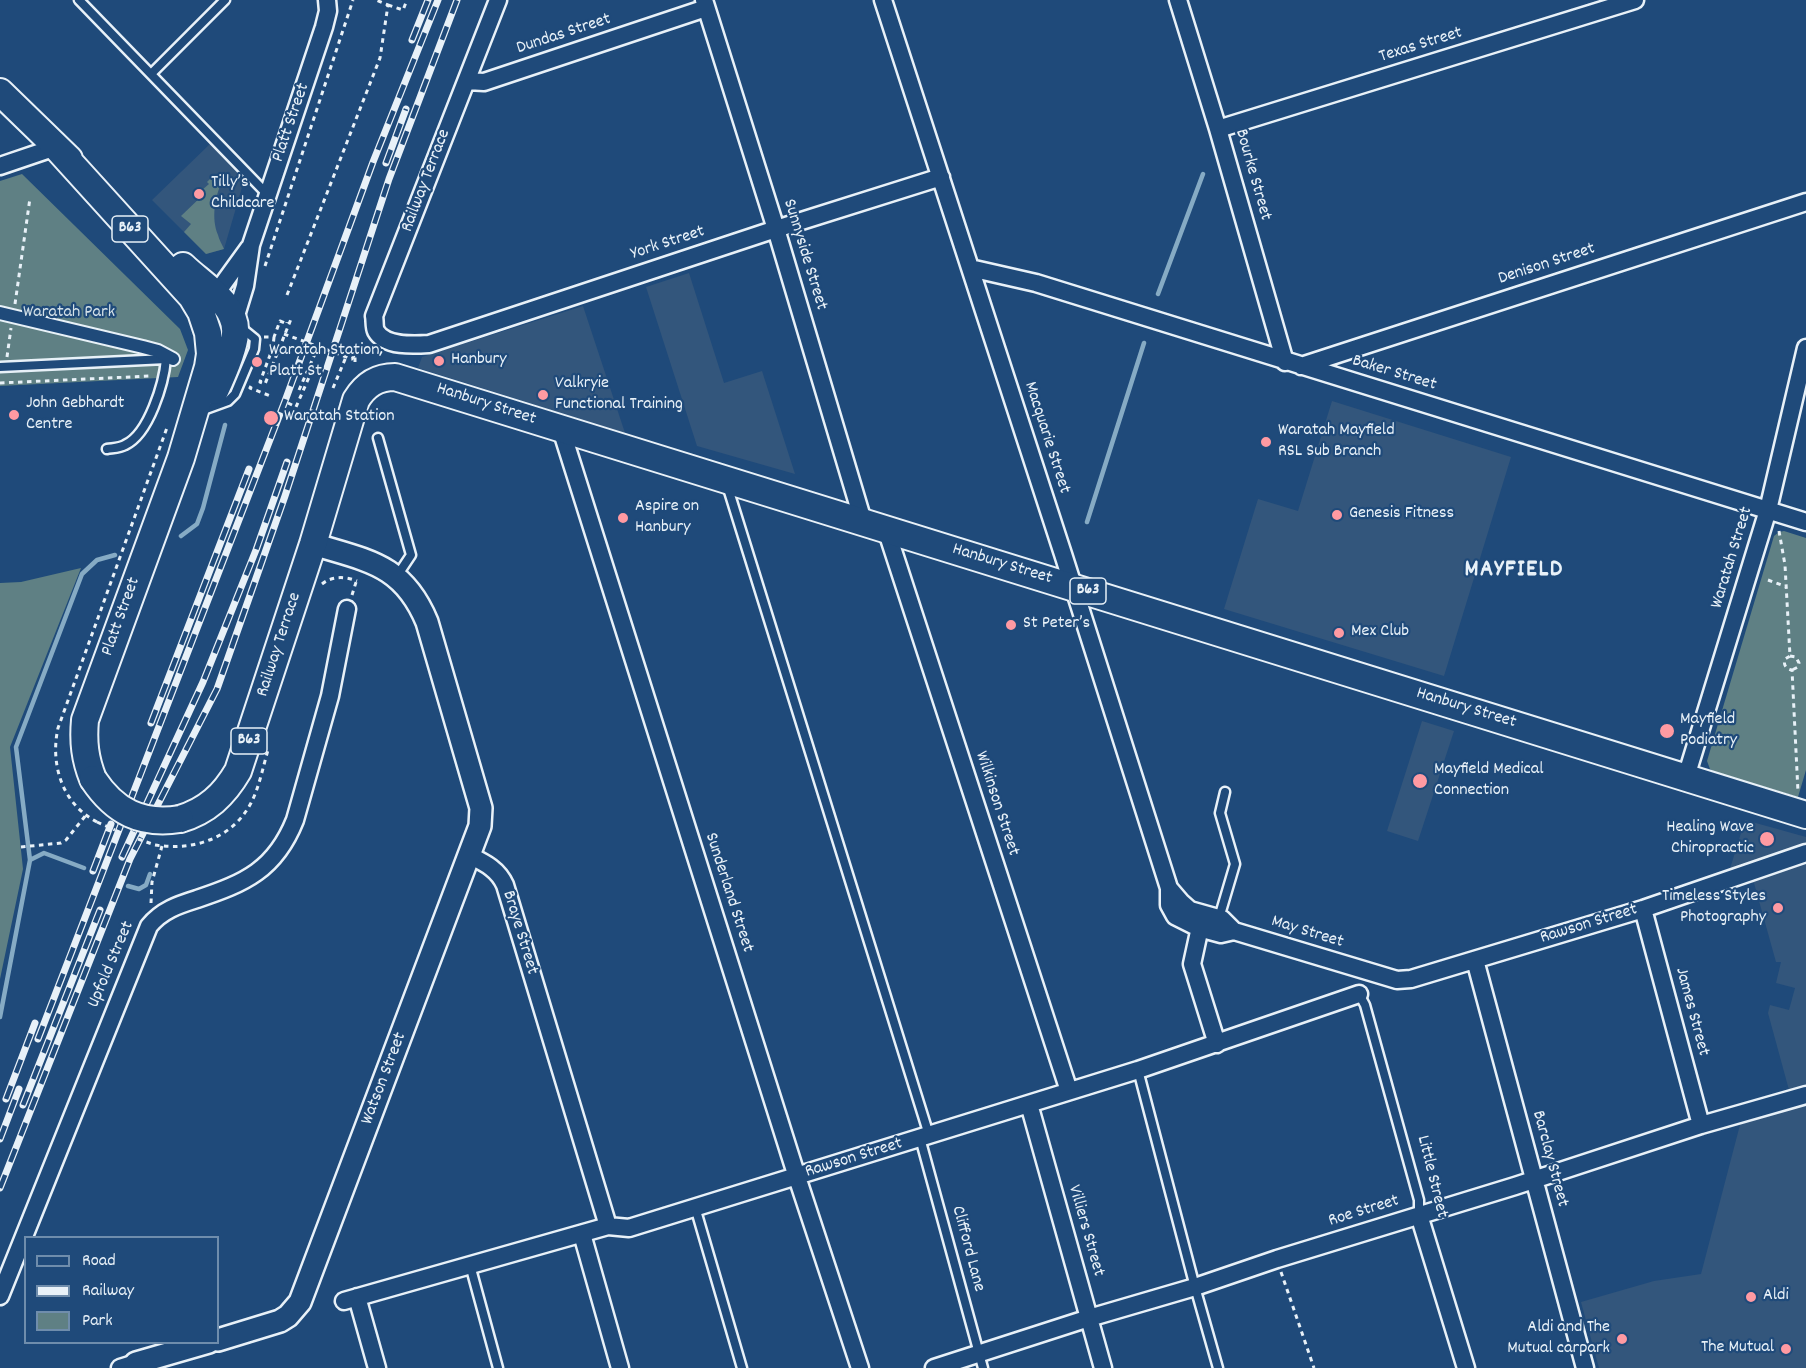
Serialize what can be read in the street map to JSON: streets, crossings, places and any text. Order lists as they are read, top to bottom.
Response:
{
  "streets": {
    "main road": [
      "Platt Street",
      "Railway Terrace",
      "B63",
      "Hanbury Street"
    ],
    "street": [
      "Dundas Street",
      "Texas Street",
      "Bourke Street",
      "York Street",
      "Sunnyside Street",
      "Denison Street",
      "Baker Street",
      "Macquarie Street",
      "Waratah Street",
      "Wilkinson Street",
      "Sunderland Street",
      "Rawson Street",
      "Braye Street",
      "May Street",
      "Upfold Street",
      "James Street",
      "Watson Street",
      "Barclay Street",
      "Little Street",
      "Roe Street",
      "Villiers Street"
    ],
    "lane": ["Clifford Lane"]
  },
  "crossings": [
    ["Dundas Street", "Railway Terrace"],
    ["Dundas Street", "Sunnyside Street"],
    ["Texas Street", "Bourke Street"],
    ["Platt Street", "Railway Terrace"],
    ["Platt Street", "B63"],
    ["Bourke Street", "Denison Street"],
    ["Bourke Street", "Baker Street"],
    ["Railway Terrace", "York Street"],
    ["Railway Terrace", "Hanbury Street"],
    ["York Street", "Sunnyside Street"],
    ["York Street", "Macquarie Street"],
    ["Sunnyside Street", "Hanbury Street"],
    ["Sunnyside Street", "Wilkinson Street"],
    ["Denison Street", "Baker Street"],
    ["Baker Street", "Macquarie Street"],
    ["Baker Street", "Waratah Street"],
    ["Hanbury Street", "Macquarie Street"],
    ["Hanbury Street", "Waratah Street"],
    ["Hanbury Street", "Wilkinson Street"],
    ["Hanbury Street", "Sunderland Street"],
    ["Hanbury Street", "Clifford Lane"],
    ["Macquarie Street", "May Street"],
    ["Wilkinson Street", "Rawson Street"],
    ["Sunderland Street", "Rawson Street"],
    ["Rawson Street", "Braye Street"],
    ["Rawson Street", "May Street"],
    ["Rawson Street", "James Street"],
    ["Rawson Street", "Barclay Street"],
    ["Rawson Street", "Little Street"],
    ["Rawson Street", "Villiers Street"],
    ["Rawson Street", "Clifford Lane"],
    ["Braye Street", "Watson Street"],
    ["James Street", "Roe Street"],
    ["Barclay Street", "Roe Street"],
    ["Little Street", "Roe Street"],
    ["Roe Street", "Villiers Street"],
    ["Roe Street", "Clifford Lane"]
  ],
  "districts": ["MAYFIELD"],
  "parks": ["Waratah Park"],
  "places": [
    "Tilly’s Childcare",
    "Hanbury",
    "Waratah Station, Platt St",
    "Valkryie Functional Training",
    "John Gebhardt Centre",
    "Waratah Station",
    "Waratah Mayfield RSL Sub Branch",
    "Genesis Fitness",
    "Aspire on Hanbury",
    "St Peter’s",
    "Mex Club",
    "Mayfield Podiatry",
    "Mayfield Medical Connection",
    "Healing Wave Chiropractic",
    "Timeless Styles Photography",
    "Aldi",
    "Aldi and The Mutual carpark",
    "The Mutual"
  ],
  "legend": ["Road", "Railway", "Park"]
}
